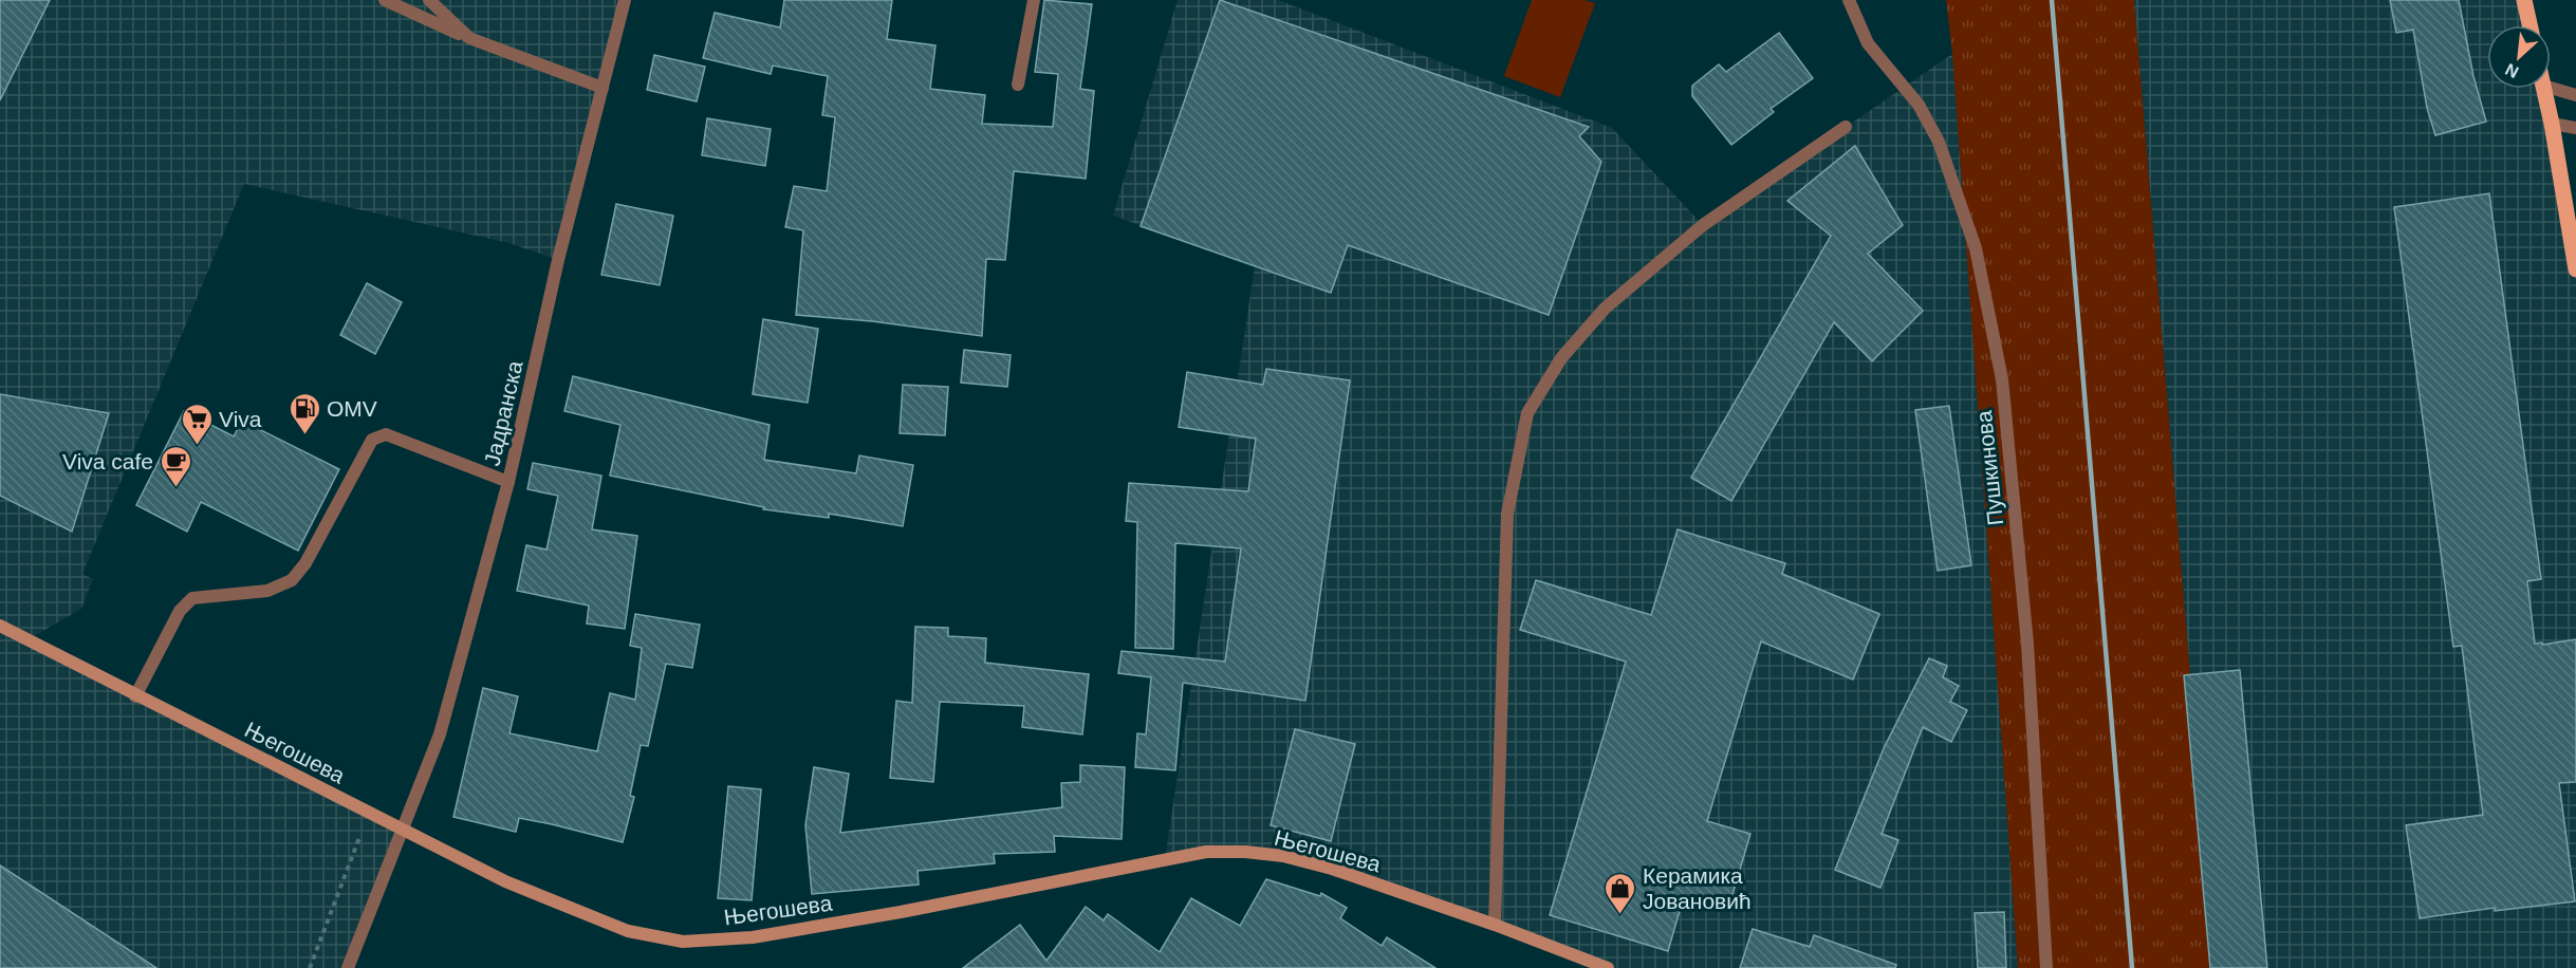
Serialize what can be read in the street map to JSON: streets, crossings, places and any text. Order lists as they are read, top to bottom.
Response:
{
  "streets": {
    "street": ["Јадранска", "Пушкинова", "Његошева"]
  },
  "crossings": [
    ["Јадранска", "Његошева"]
  ],
  "places": {
    "fuel station": ["OMV"],
    "supermarket": ["Viva"],
    "cafe": ["Viva cafe"],
    "shop": ["Керамика Јовановић"]
  },
  "north": "bottom left"
}
